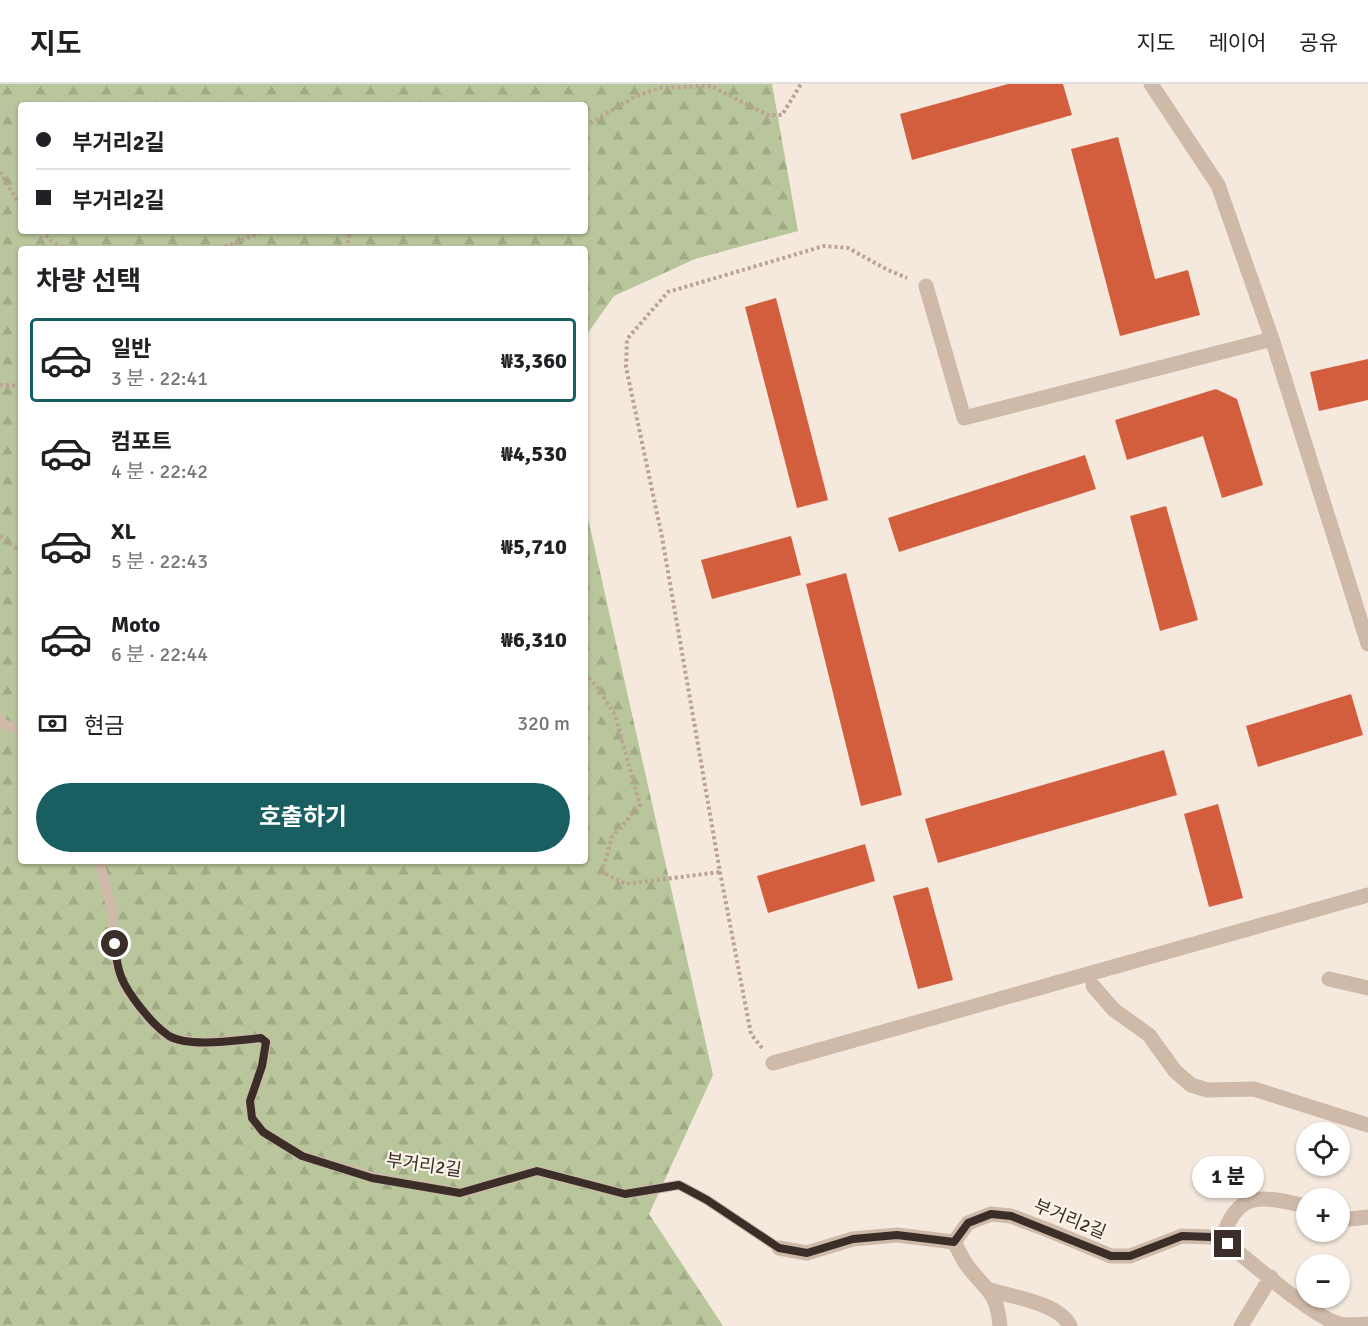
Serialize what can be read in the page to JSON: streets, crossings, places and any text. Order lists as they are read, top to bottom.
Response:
{
  "streets": {
    "street": ["부거리2길"]
  },
  "page": {
    "header": "지도",
    "nav": ["지도", "레이어", "공유"],
    "banner": ["부거리2길", "부거리2길"],
    "heading": "차량 선택",
    "list": [
      {
        "name": "일반",
        "note": "3 분 · 22:41",
        "value": "₩3,360"
      },
      {
        "name": "컴포트",
        "note": "4 분 · 22:42",
        "value": "₩4,530"
      },
      {
        "name": "XL",
        "note": "5 분 · 22:43",
        "value": "₩5,710"
      },
      {
        "name": "Moto",
        "note": "6 분 · 22:44",
        "value": "₩6,310"
      }
    ],
    "pay": ["현금", "320 m"],
    "buttons": "호출하기",
    "map_buttons": ["+", "−"],
    "bubble": "1 분"
  }
}
